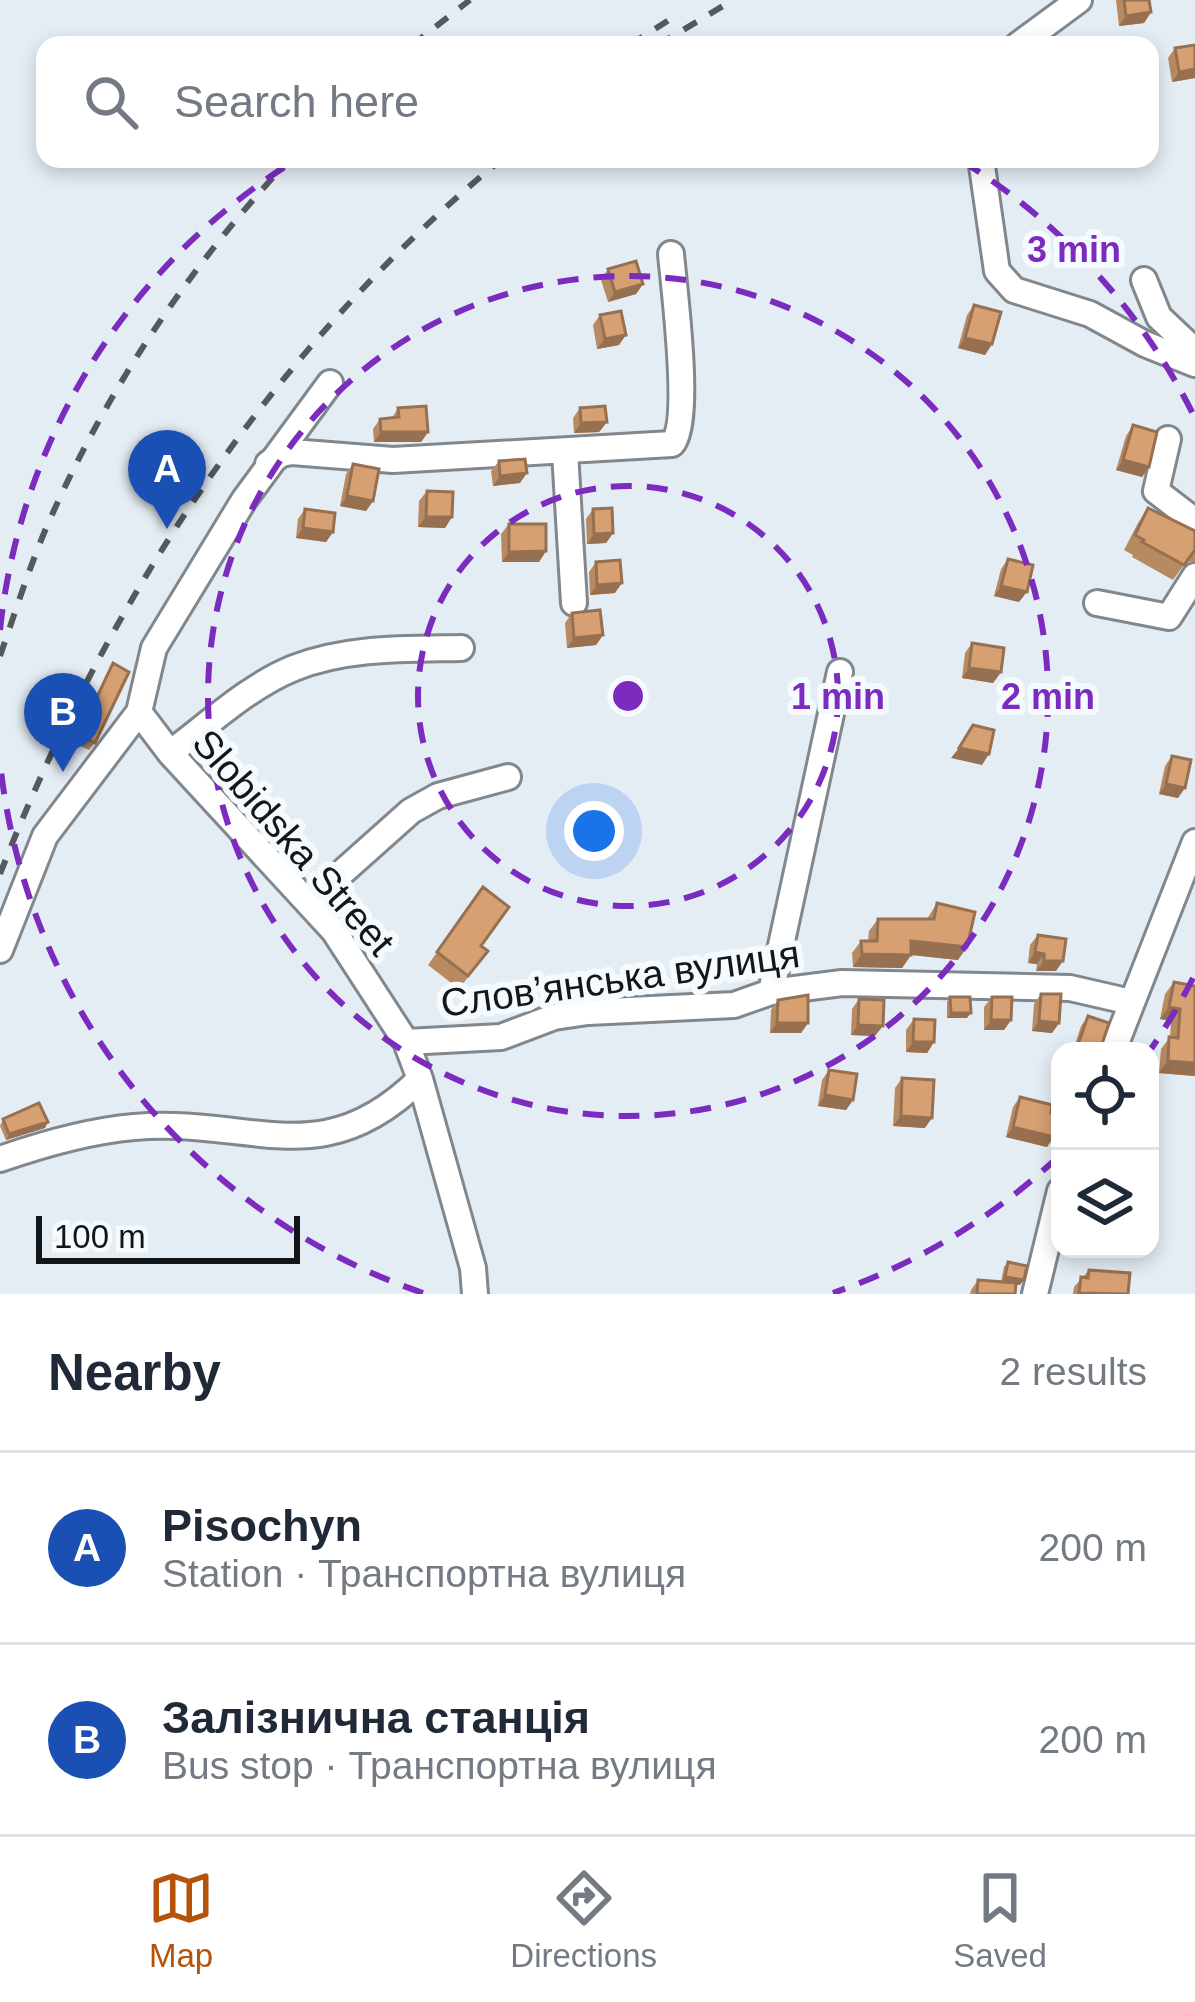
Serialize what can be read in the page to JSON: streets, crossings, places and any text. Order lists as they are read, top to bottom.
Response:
{
  "streets": {
    "street": ["Slobidska Street", "Слов’янська вулиця"]
  },
  "crossings": [
    ["Slobidska Street", "Слов’янська вулиця"]
  ],
  "scale_bar": "100 m",
  "page": {
    "search": "Search here",
    "pins": ["A", "B"],
    "scale": "100 m",
    "heading": ["Nearby", "2 results"],
    "list": [
      {
        "mark": "A",
        "name": "Pisochyn",
        "note": "Station · Транспортна вулиця",
        "value": "200 m"
      },
      {
        "mark": "B",
        "name": "Залізнична станція",
        "note": "Bus stop · Транспортна вулиця",
        "value": "200 m"
      }
    ],
    "nav": ["Map", "Directions", "Saved"]
  },
  "rings": ["3 min", "1 min", "2 min"]
}
